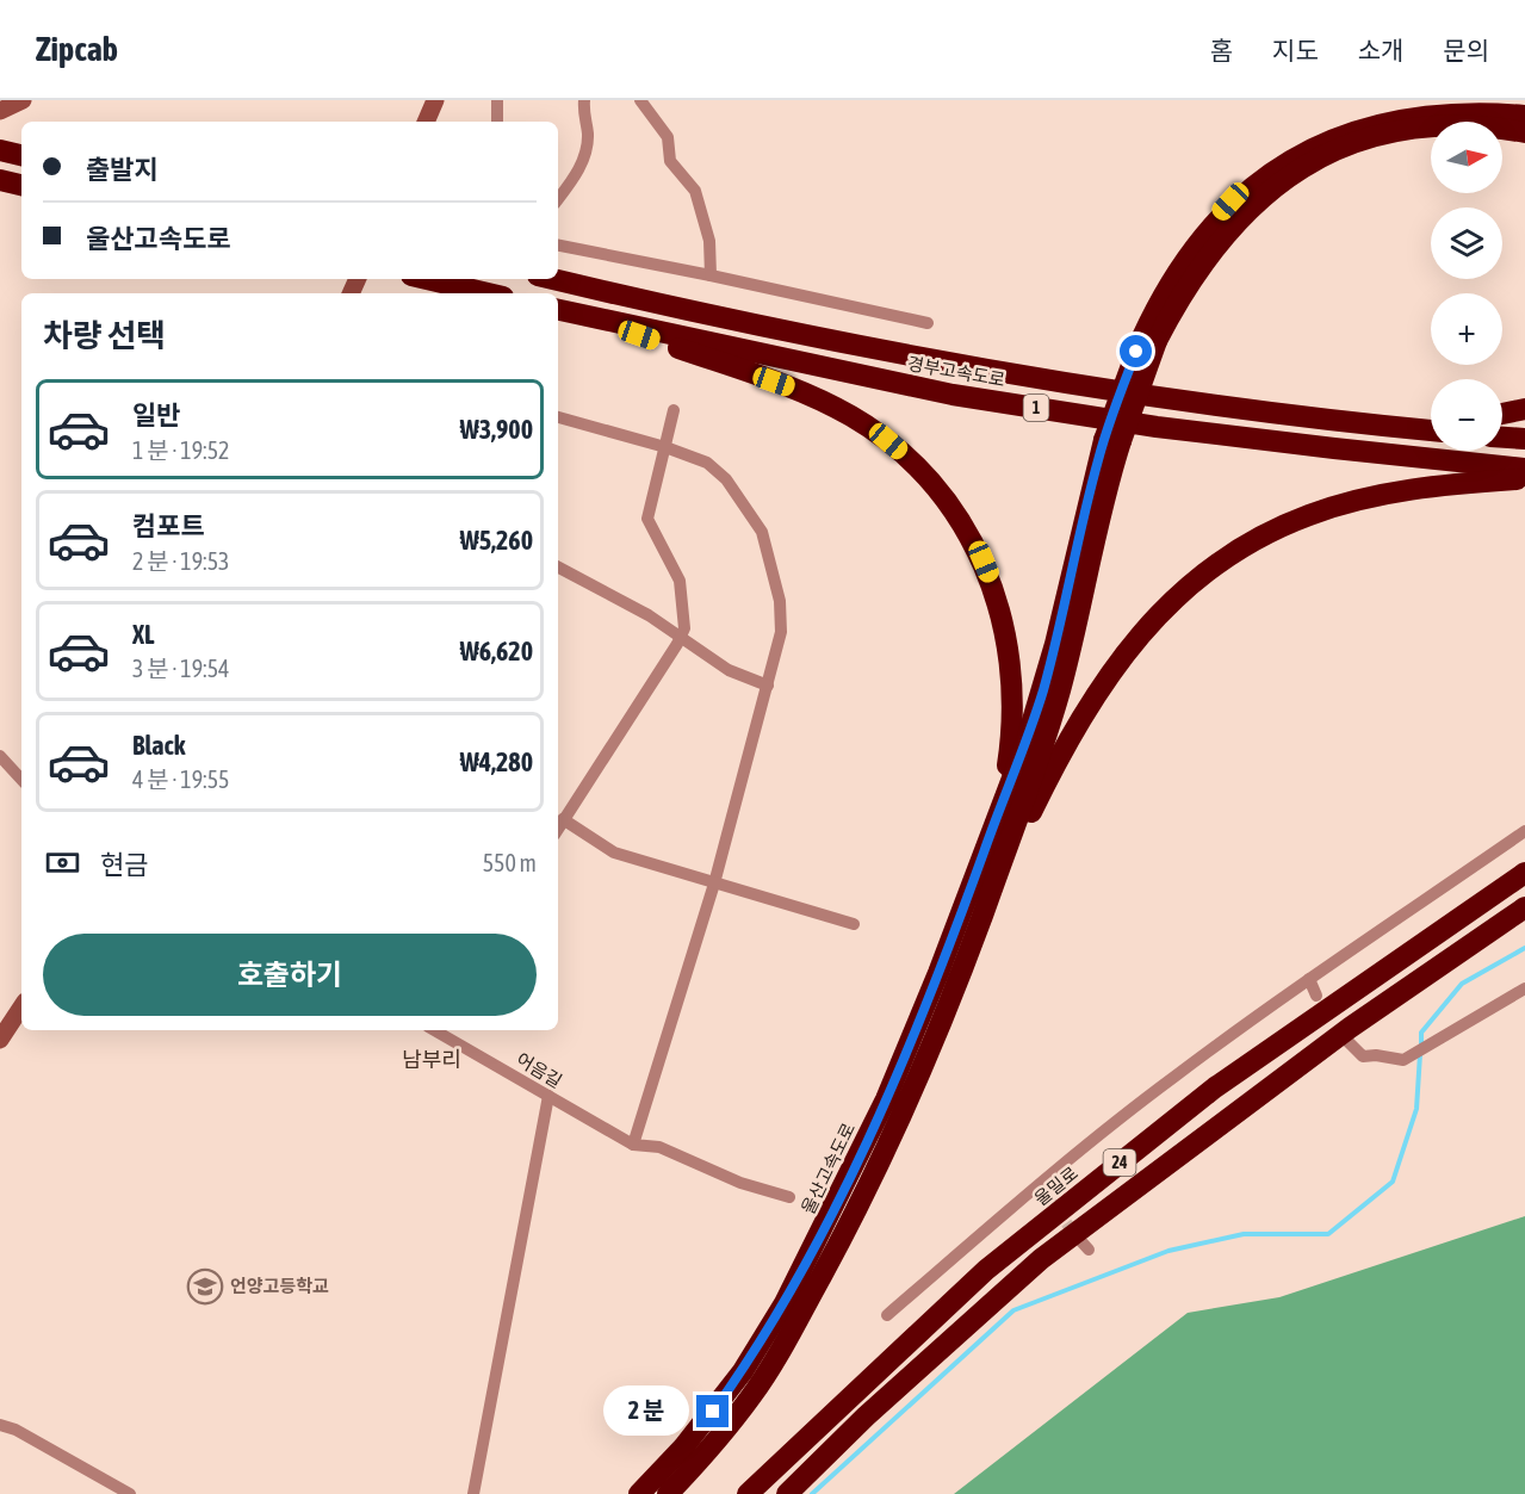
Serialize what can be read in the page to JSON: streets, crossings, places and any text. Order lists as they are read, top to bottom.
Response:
{
  "streets": {
    "highway": [
      "경부고속도로",
      "1",
      "24",
      "울산고속도로",
      "울밀로"
    ],
    "street": ["어음길"]
  },
  "districts": ["남부리"],
  "places": {
    "school or university": ["언양고등학교"]
  },
  "north": "right",
  "page": {
    "header": "Zipcab",
    "nav": [
      "홈",
      "지도",
      "소개",
      "문의"
    ],
    "map_buttons": ["+", "−"],
    "banner": ["출발지", "울산고속도로"],
    "heading": "차량 선택",
    "list": [
      {
        "name": "일반",
        "note": "1 분 · 19:52",
        "value": "₩3,900"
      },
      {
        "name": "컴포트",
        "note": "2 분 · 19:53",
        "value": "₩5,260"
      },
      {
        "name": "XL",
        "note": "3 분 · 19:54",
        "value": "₩6,620"
      },
      {
        "name": "Black",
        "note": "4 분 · 19:55",
        "value": "₩4,280"
      }
    ],
    "pay": ["현금", "550 m"],
    "buttons": "호출하기",
    "bubble": "2 분"
  }
}
